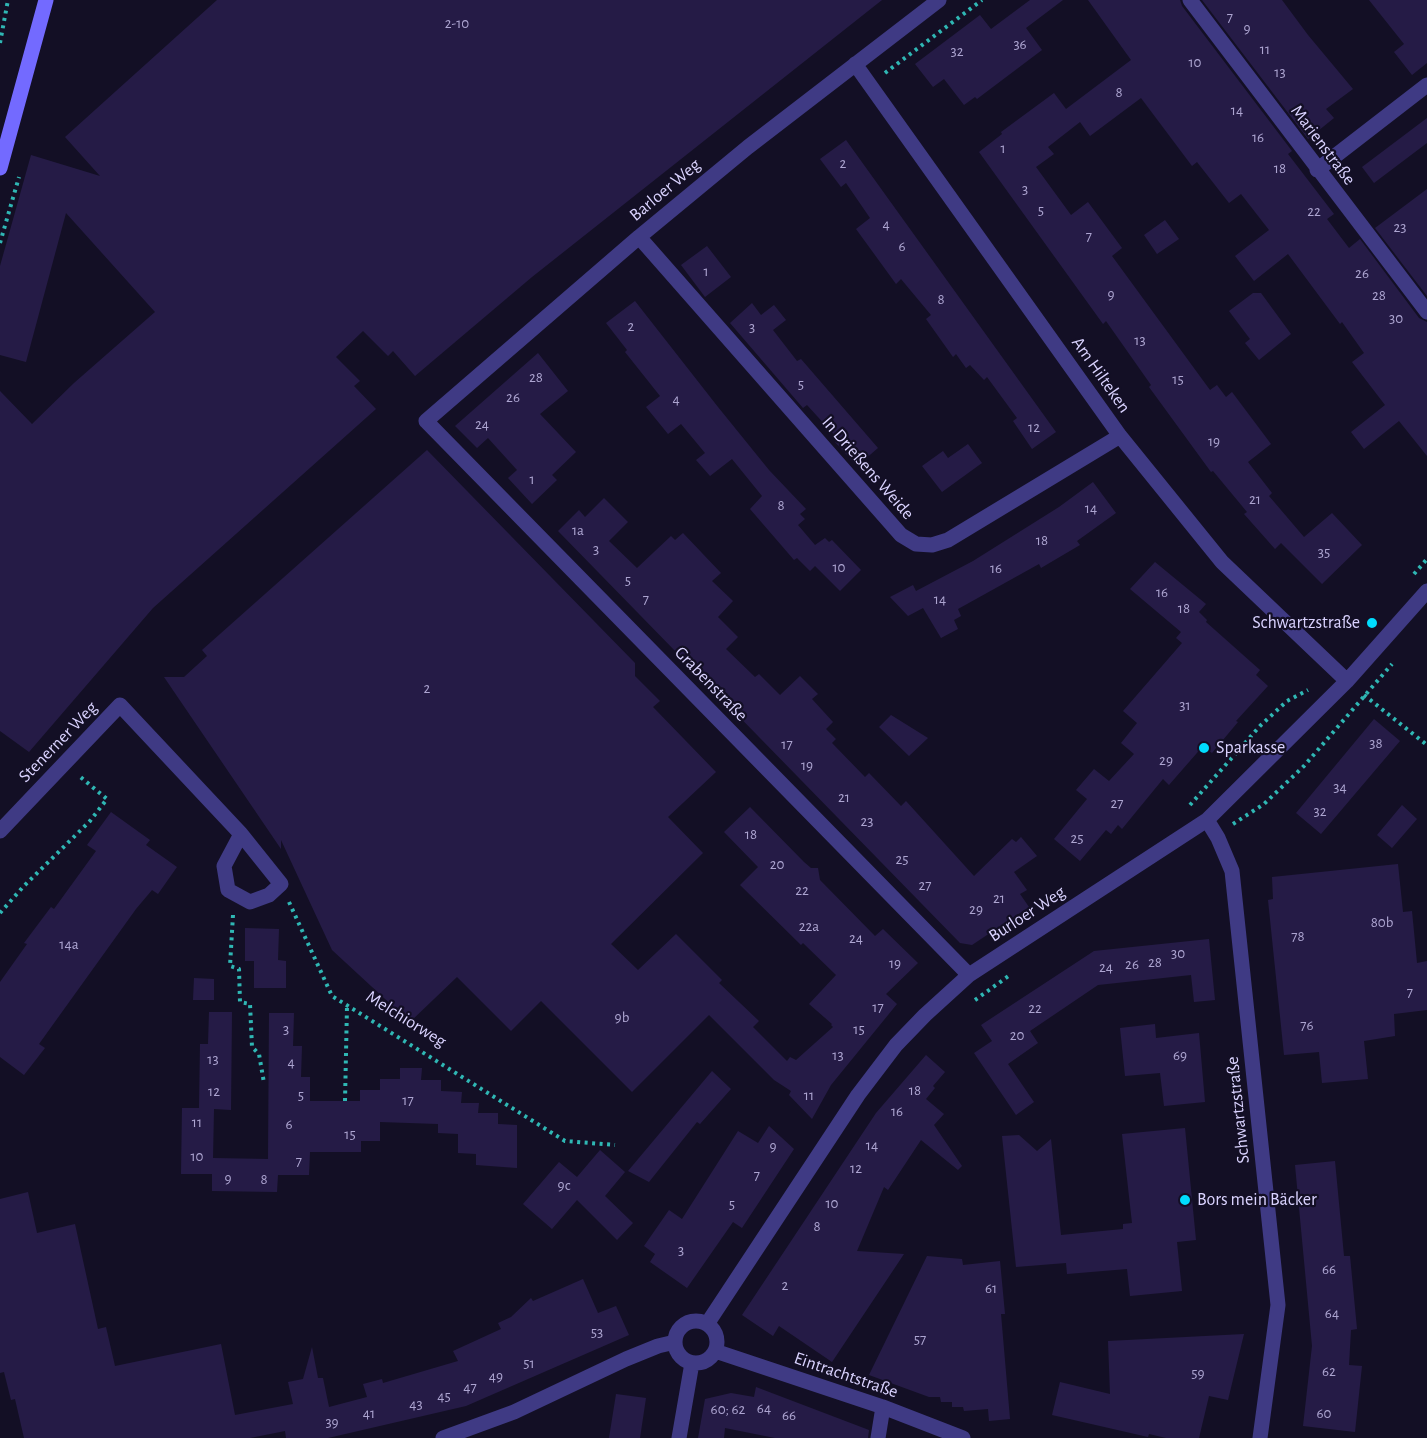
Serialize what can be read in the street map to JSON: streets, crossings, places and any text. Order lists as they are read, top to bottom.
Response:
{
  "streets": {
    "street": [
      "Marienstraße",
      "Barloer Weg",
      "Am Hilteken",
      "In Drießens Weide",
      "Grabenstraße",
      "Stenerner Weg",
      "Burloer Weg",
      "Schwartzstraße",
      "Eintrachtstraße"
    ],
    "path": ["Melchiorweg"]
  },
  "crossings": [
    ["Barloer Weg", "Am Hilteken"],
    ["Barloer Weg", "In Drießens Weide"],
    ["Barloer Weg", "Grabenstraße"],
    ["Am Hilteken", "In Drießens Weide"],
    ["Am Hilteken", "Burloer Weg"],
    ["Grabenstraße", "Burloer Weg"],
    ["Burloer Weg", "Schwartzstraße"],
    ["Burloer Weg", "Eintrachtstraße"]
  ],
  "places": ["Schwartzstraße", "Sparkasse", "Bors mein Bäcker"],
  "house_numbers": [
    "7",
    "2-10",
    "9",
    "36",
    "11",
    "32",
    "10",
    "13",
    "8",
    "14",
    "16",
    "1",
    "2",
    "18",
    "3",
    "5",
    "22",
    "4",
    "23",
    "7",
    "6",
    "1",
    "26",
    "9",
    "28",
    "8",
    "30",
    "2",
    "3",
    "13",
    "28",
    "15",
    "5",
    "26",
    "4",
    "24",
    "12",
    "19",
    "1",
    "21",
    "8",
    "14",
    "1a",
    "18",
    "3",
    "35",
    "10",
    "16",
    "5",
    "16",
    "7",
    "14",
    "18",
    "2",
    "31",
    "38",
    "17",
    "29",
    "19",
    "34",
    "21",
    "27",
    "32",
    "23",
    "18",
    "25",
    "25",
    "20",
    "27",
    "22",
    "21",
    "29",
    "80b",
    "22a",
    "78",
    "24",
    "14a",
    "30",
    "28",
    "19",
    "26",
    "24",
    "7",
    "17",
    "22",
    "9b",
    "76",
    "3",
    "15",
    "20",
    "13",
    "69",
    "13",
    "4",
    "18",
    "12",
    "5",
    "11",
    "17",
    "16",
    "11",
    "6",
    "15",
    "14",
    "9",
    "10",
    "7",
    "12",
    "7",
    "9",
    "8",
    "9c",
    "10",
    "5",
    "8",
    "3",
    "66",
    "2",
    "61",
    "64",
    "53",
    "57",
    "51",
    "62",
    "59",
    "49",
    "47",
    "45",
    "43",
    "64",
    "60; 62",
    "41",
    "60",
    "66",
    "39"
  ]
}
